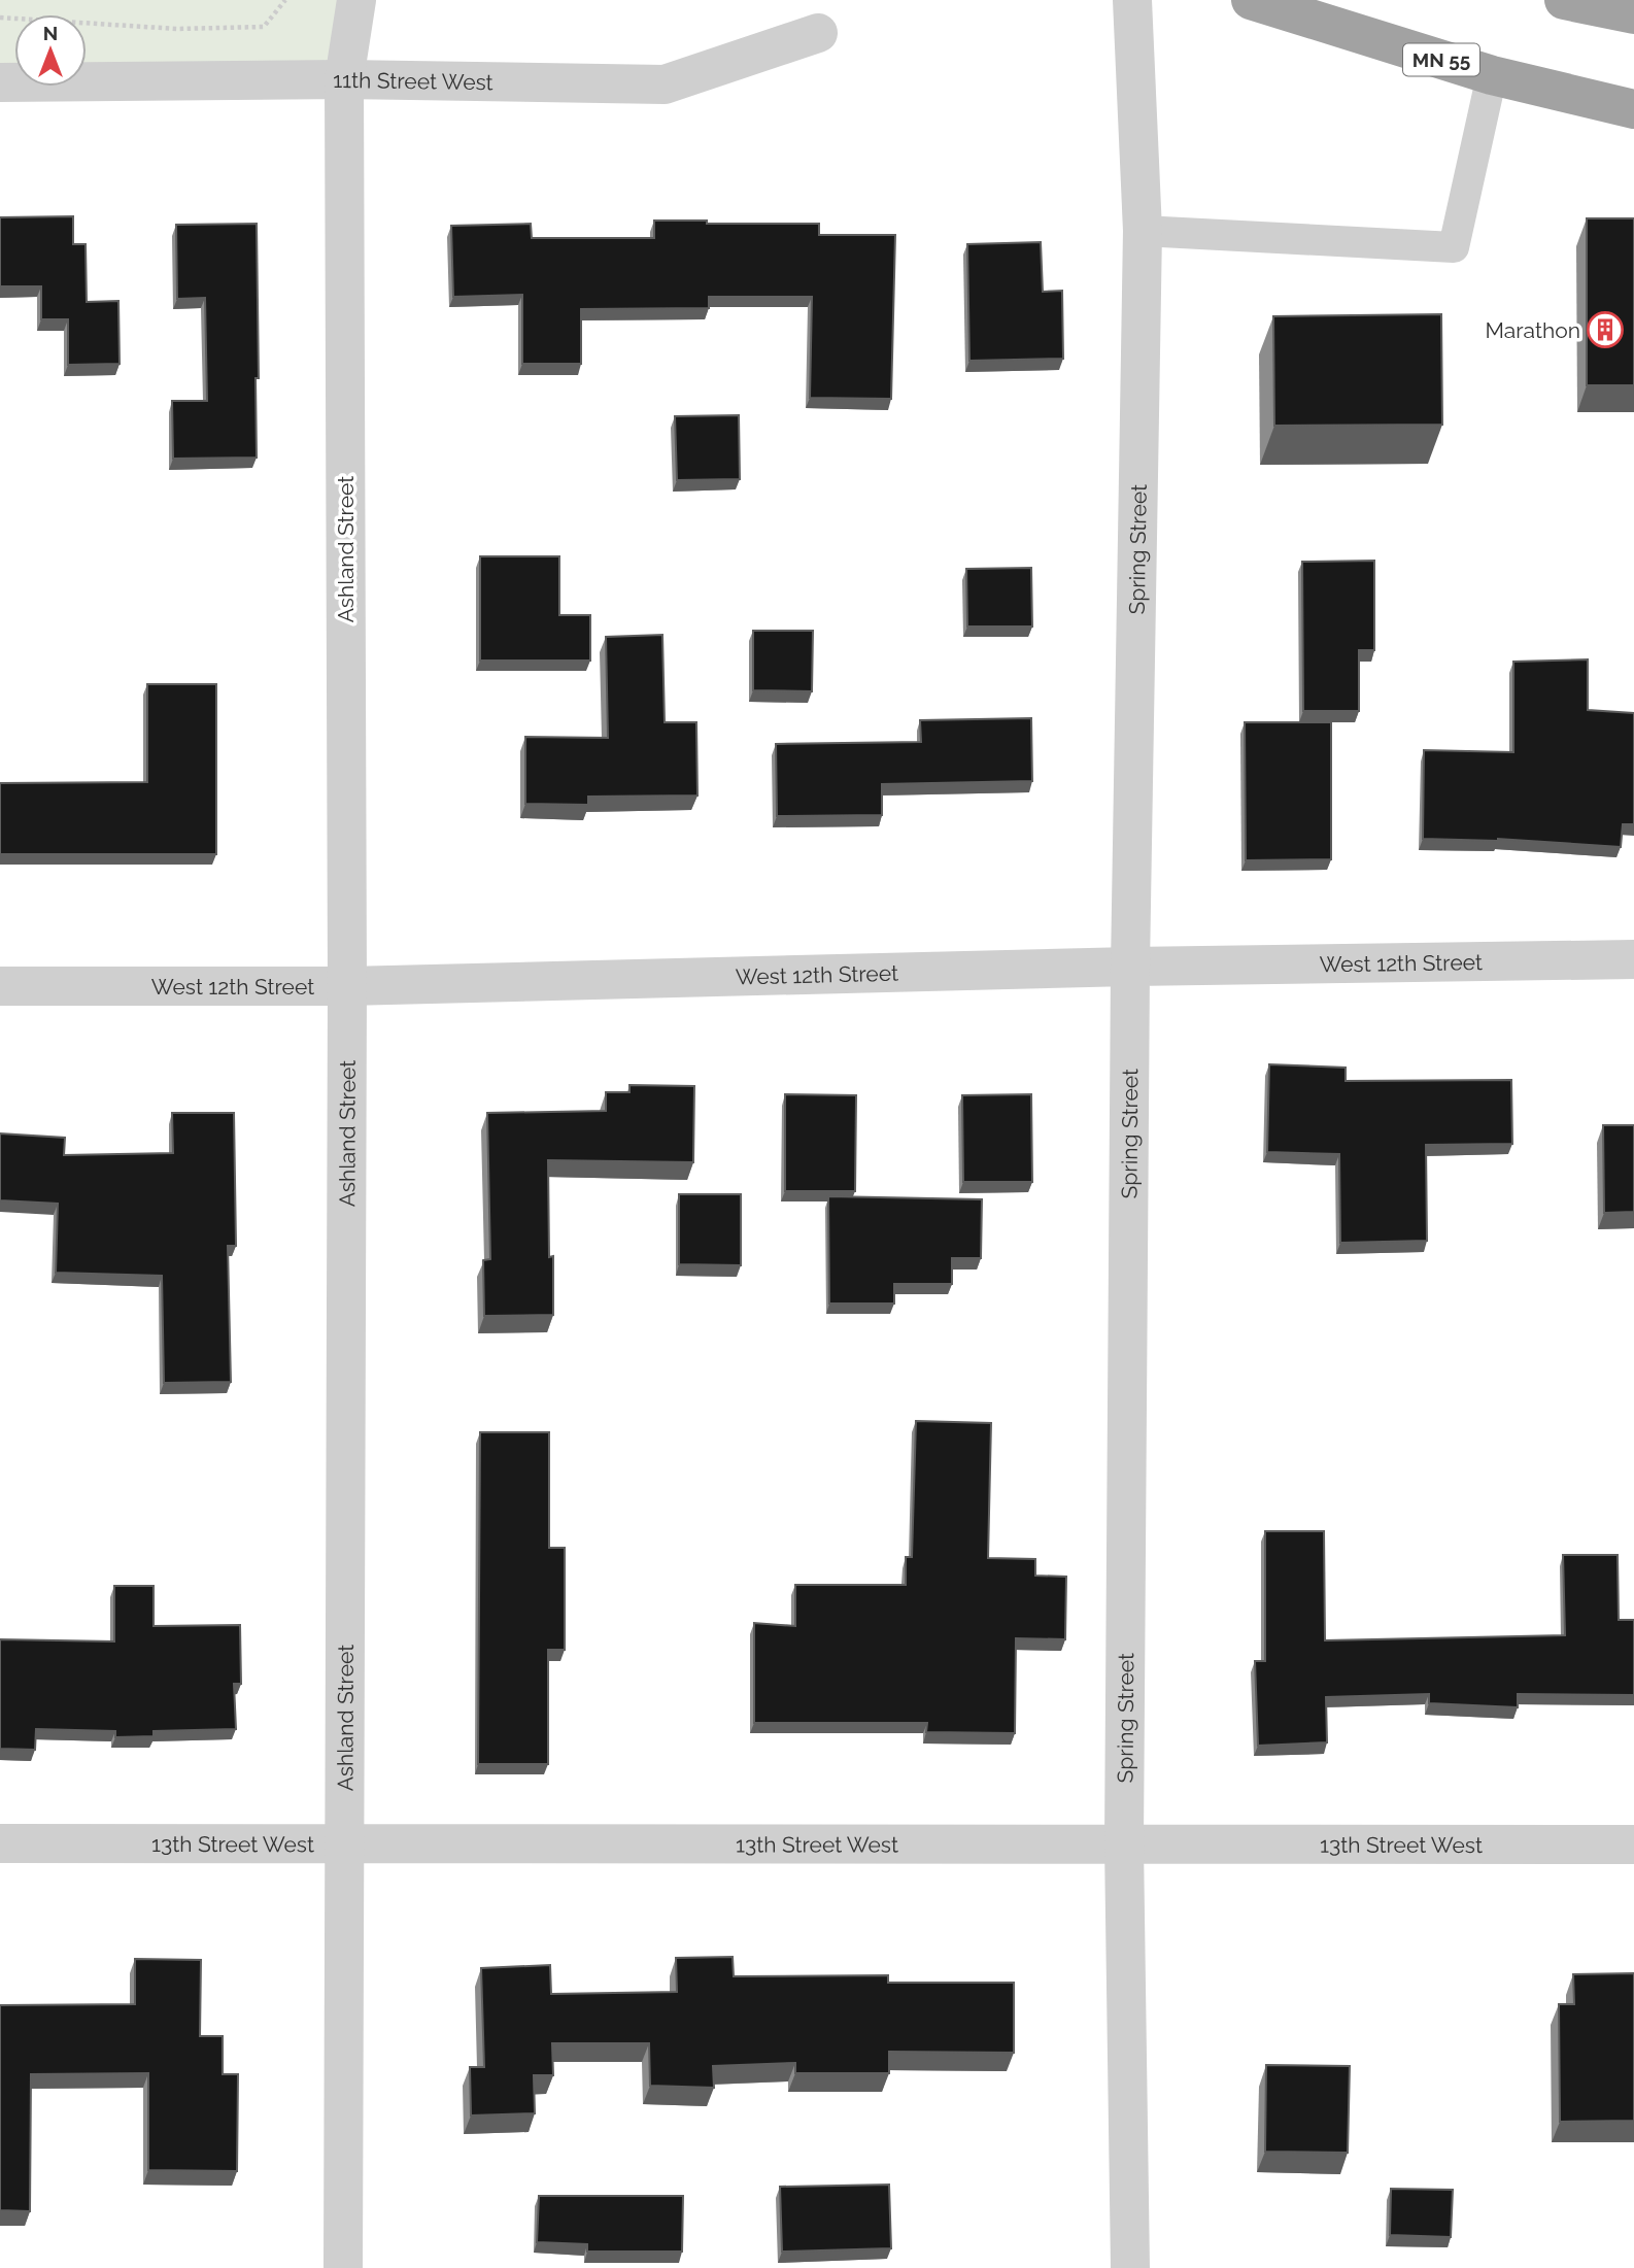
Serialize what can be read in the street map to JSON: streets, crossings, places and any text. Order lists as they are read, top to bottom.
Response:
{
  "streets": {
    "highway": ["MN 55"],
    "street": [
      "11th Street West",
      "Ashland Street",
      "Spring Street",
      "West 12th Street",
      "13th Street West"
    ]
  },
  "crossings": [
    ["11th Street West", "Ashland Street"],
    ["Ashland Street", "West 12th Street"],
    ["Ashland Street", "13th Street West"],
    ["Spring Street", "West 12th Street"],
    ["Spring Street", "13th Street West"]
  ],
  "places": {
    "building": ["Marathon"]
  },
  "north": "top"
}
